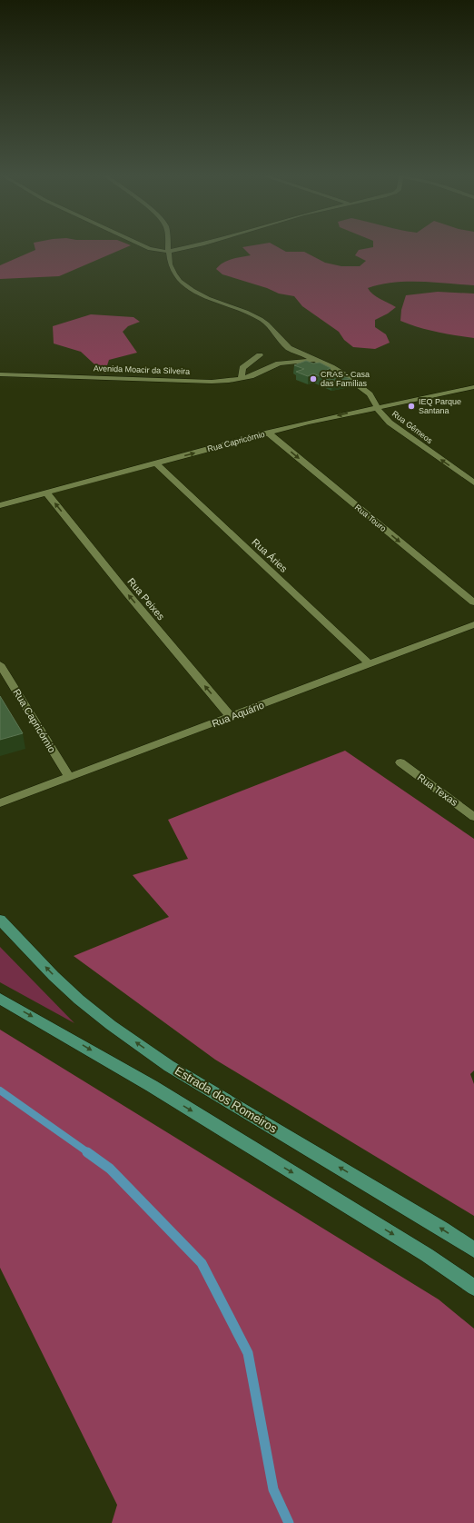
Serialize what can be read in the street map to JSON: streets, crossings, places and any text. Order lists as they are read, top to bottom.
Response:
{
  "streets": {
    "main road": ["Estrada dos Romeiros"],
    "street": [
      "Avenida Moacir da Silveira",
      "Rua Gêmeos",
      "Rua Capricórnio",
      "Rua Touro",
      "Rua Áries",
      "Rua Peixes",
      "Rua Aquário",
      "Rua Texas"
    ]
  },
  "crossings": [
    ["Avenida Moacir da Silveira", "Rua Gêmeos"],
    ["Rua Gêmeos", "Rua Capricórnio"],
    ["Rua Capricórnio", "Rua Touro"],
    ["Rua Capricórnio", "Rua Áries"],
    ["Rua Capricórnio", "Rua Peixes"],
    ["Rua Capricórnio", "Rua Aquário"],
    ["Rua Áries", "Rua Aquário"],
    ["Rua Peixes", "Rua Aquário"]
  ],
  "one_way": ["Rua Gêmeos", "Rua Touro", "Rua Peixes"],
  "places": ["CRAS - Casa das Famílias", "IEQ Parque Santana"]
}
